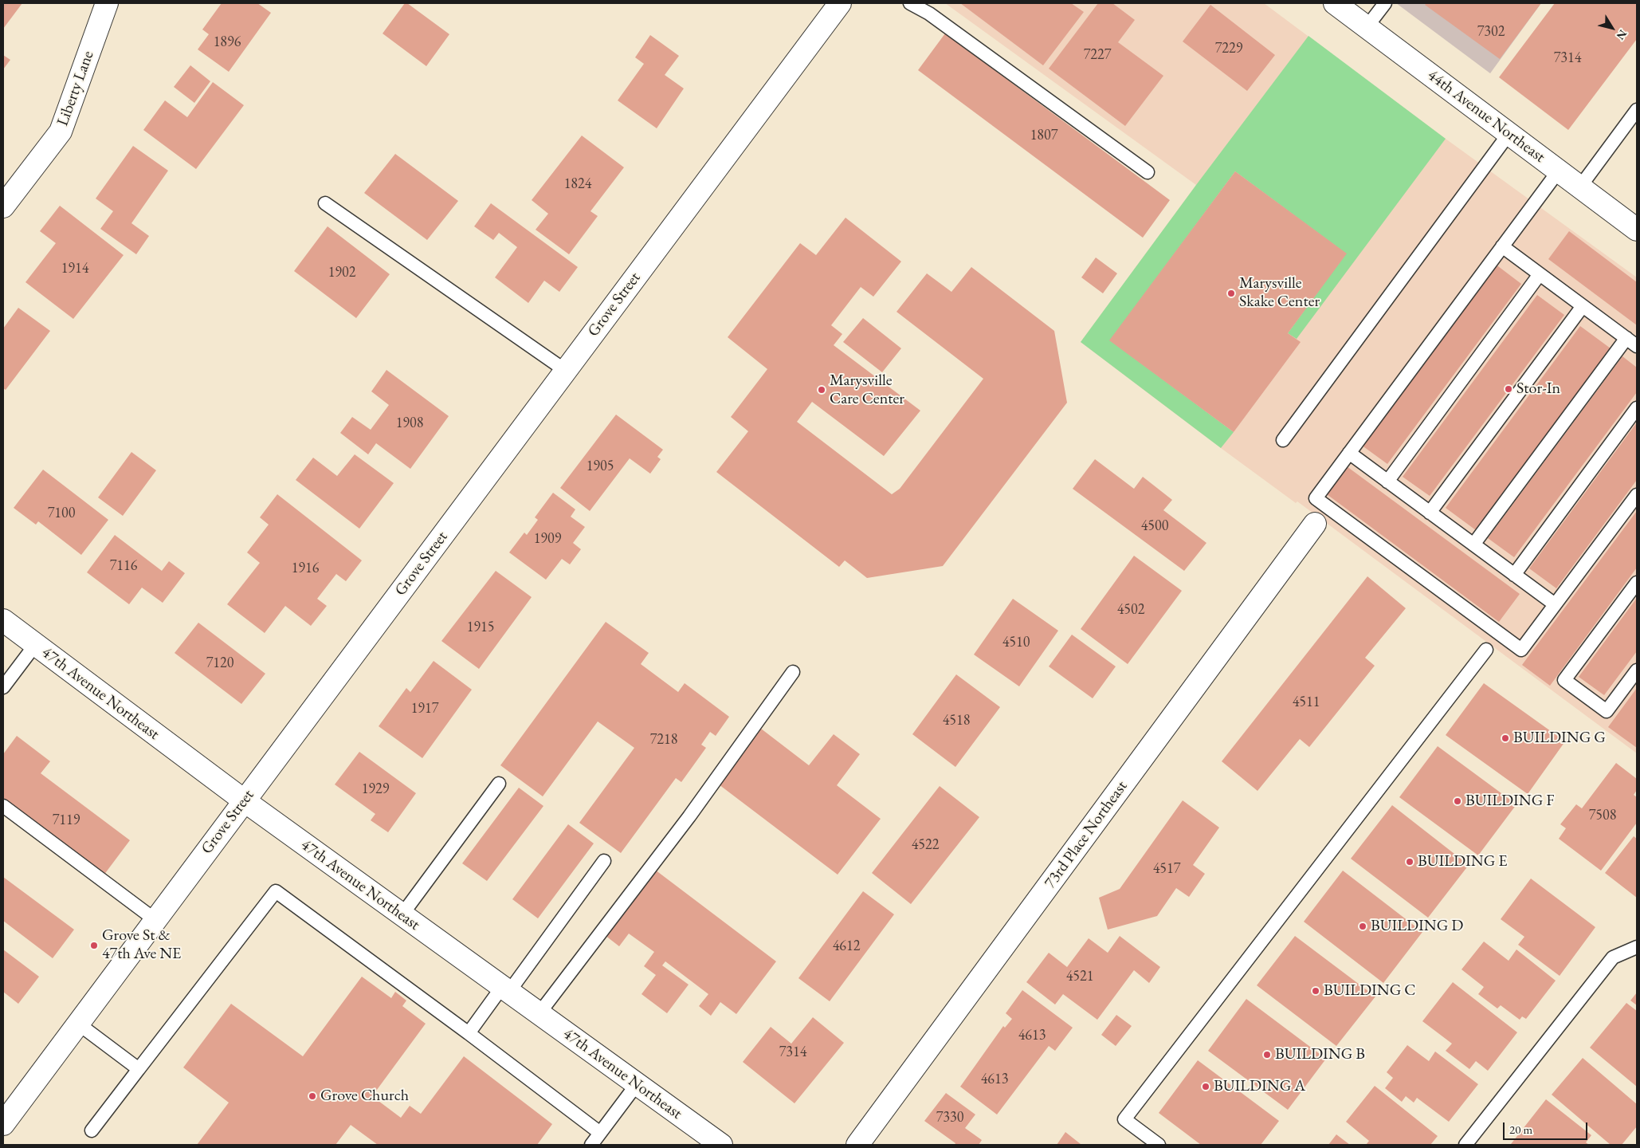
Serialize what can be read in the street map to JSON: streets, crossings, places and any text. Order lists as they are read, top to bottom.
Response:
{
  "streets": {
    "street": [
      "Liberty Lane",
      "44th Avenue Northeast",
      "Grove Street",
      "47th Avenue Northeast",
      "73rd Place Northeast"
    ]
  },
  "crossings": [
    ["Grove Street", "47th Avenue Northeast"]
  ],
  "places": [
    "Marysville Skake Center",
    "Stor-In",
    "Marysville Care Center",
    "BUILDING G",
    "BUILDING F",
    "BUILDING E",
    "BUILDING D",
    "Grove St & 47th Ave NE",
    "BUILDING C",
    "BUILDING B",
    "BUILDING A",
    "Grove Church"
  ],
  "house_numbers": [
    "7302",
    "1896",
    "7229",
    "7227",
    "7314",
    "1807",
    "1824",
    "1914",
    "1902",
    "1908",
    "1905",
    "7100",
    "4500",
    "1909",
    "7116",
    "1916",
    "4502",
    "1915",
    "4510",
    "7120",
    "4511",
    "1917",
    "4518",
    "7218",
    "1929",
    "7508",
    "7119",
    "4522",
    "4517",
    "4612",
    "4521",
    "4613",
    "7314",
    "4613",
    "7330"
  ],
  "scale_bar": "20 m",
  "north": "bottom right"
}
